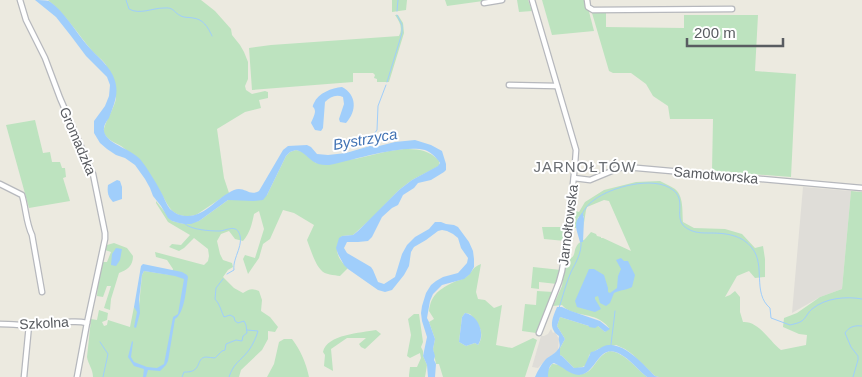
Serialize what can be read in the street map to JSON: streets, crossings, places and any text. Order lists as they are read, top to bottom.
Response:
{
  "streets": {
    "street": [
      "Gromadzka",
      "Samotworska",
      "Jarnołtowska",
      "Szkolna"
    ]
  },
  "crossings": [
    ["Gromadzka", "Szkolna"],
    ["Samotworska", "Jarnołtowska"]
  ],
  "districts": ["JARNOŁTÓW"],
  "water": ["Bystrzyca"],
  "scale_bar": "200 m"
}
